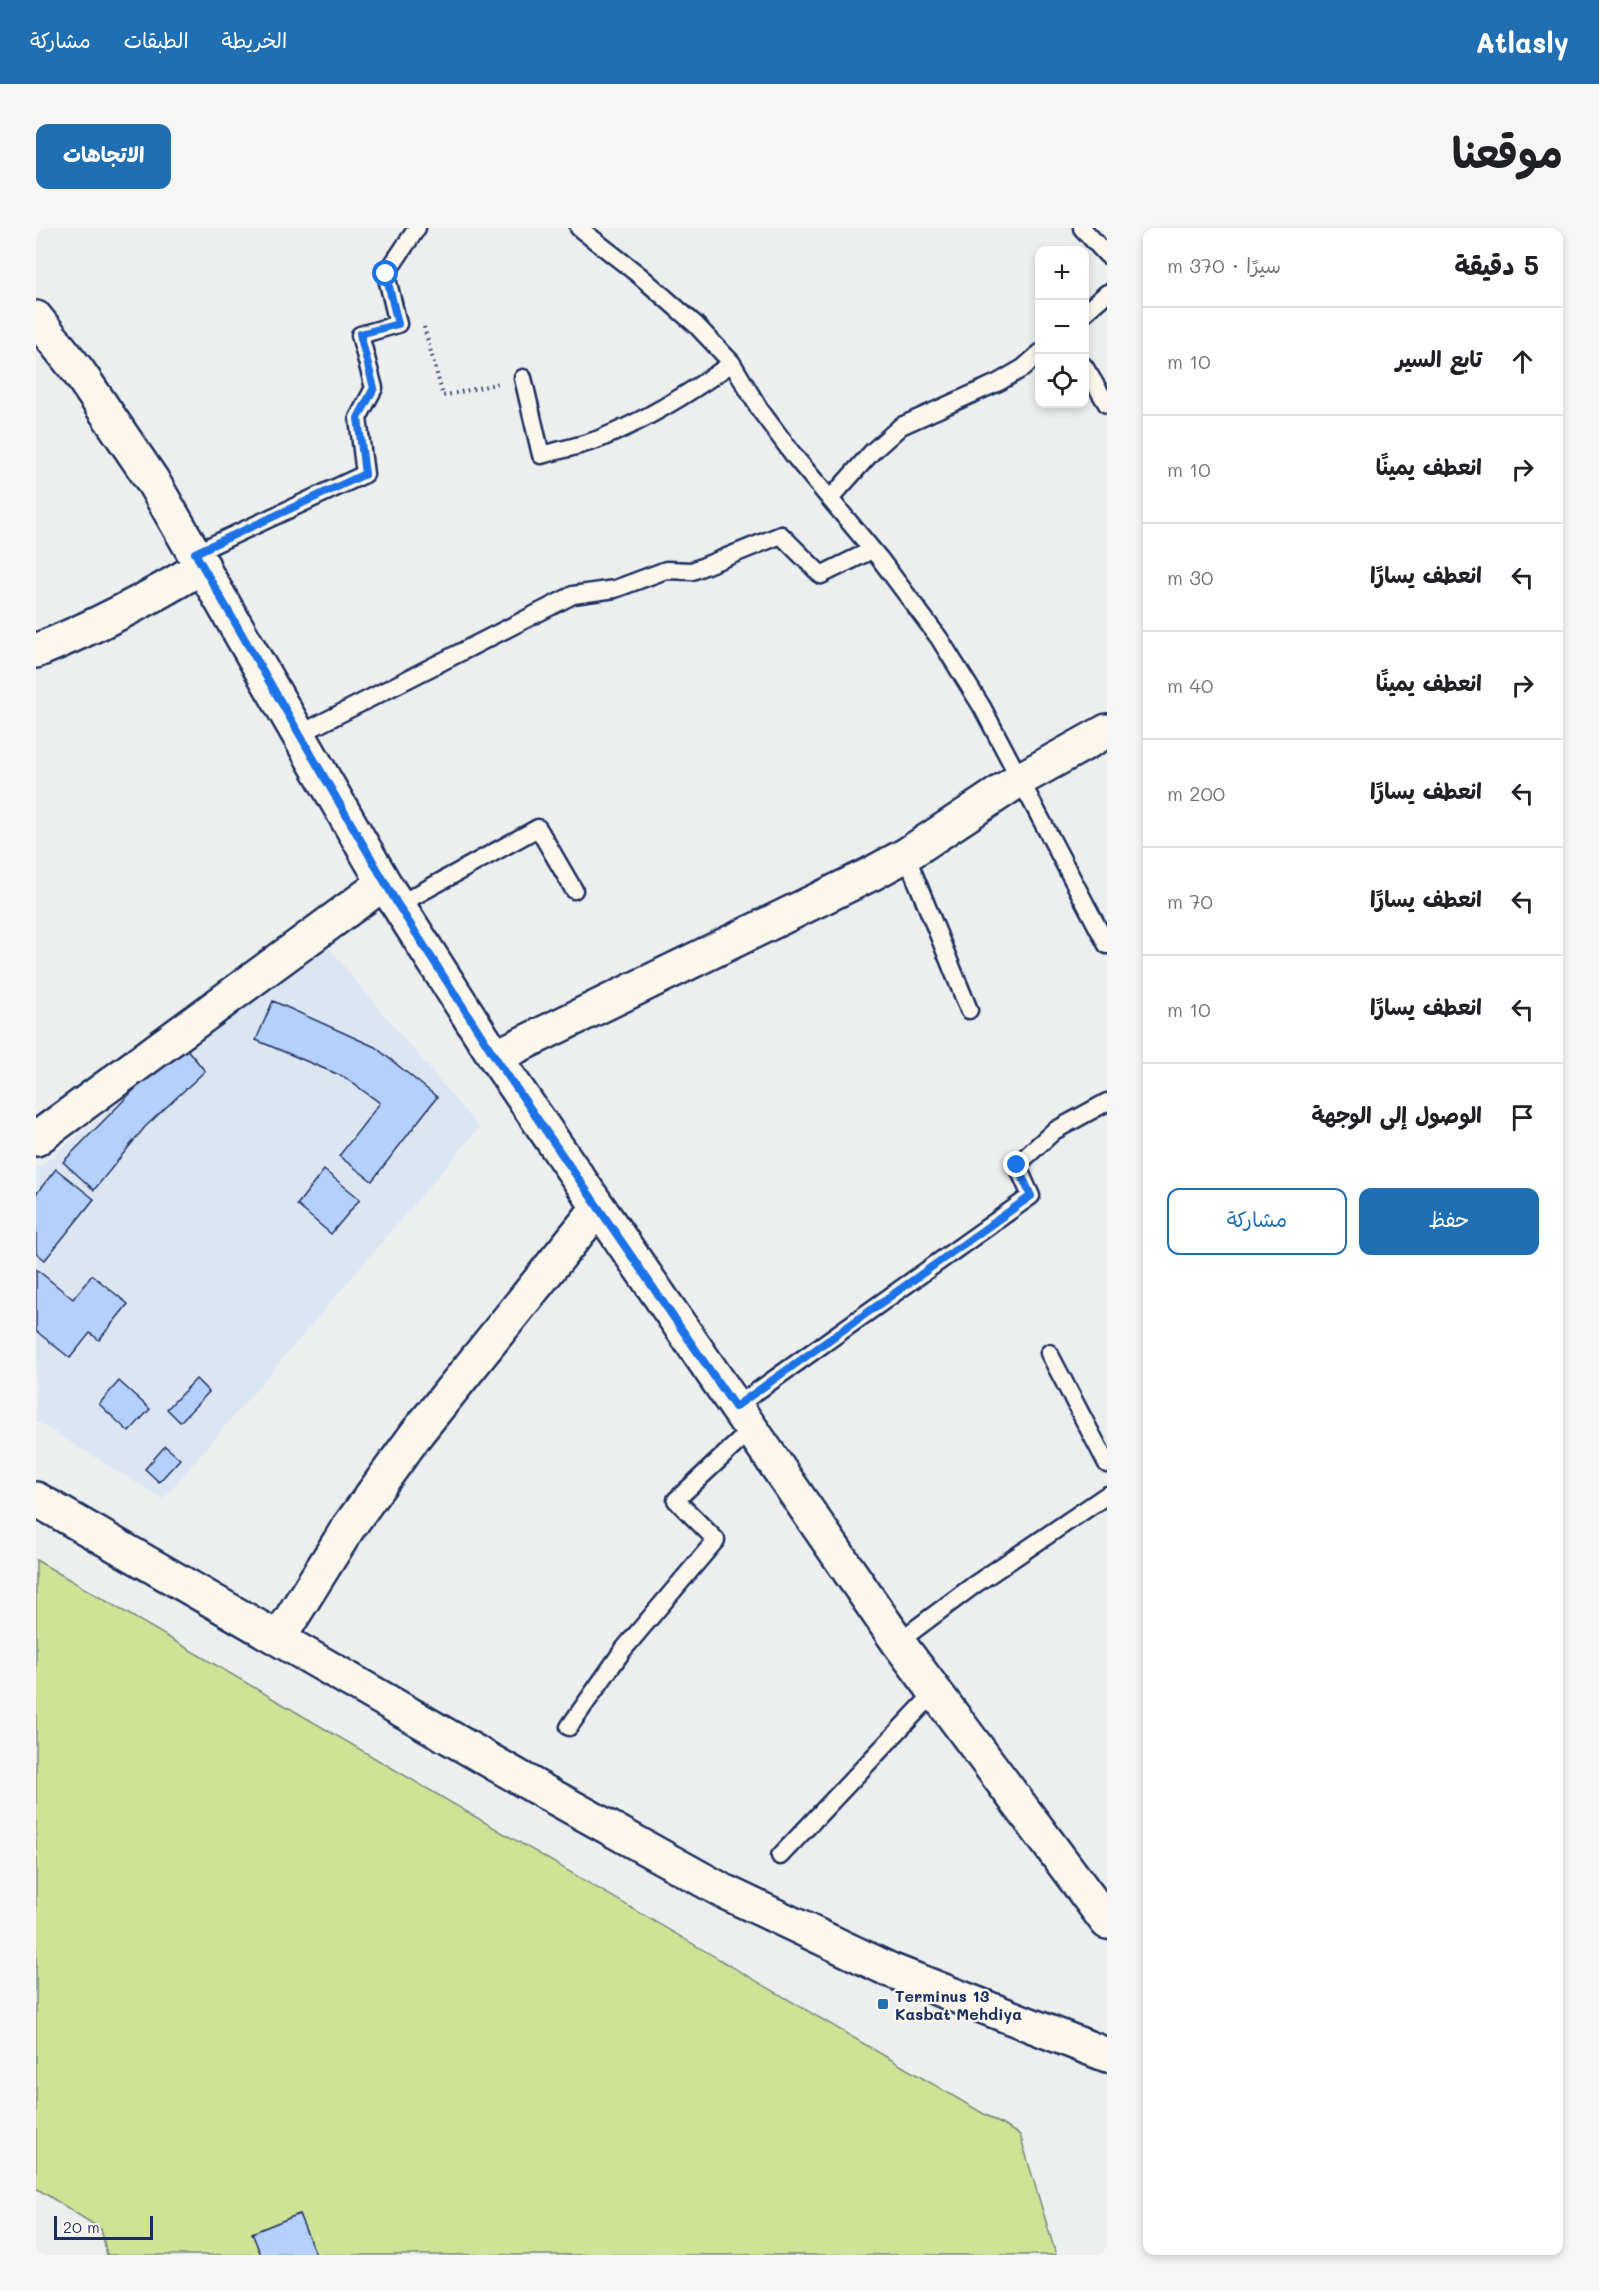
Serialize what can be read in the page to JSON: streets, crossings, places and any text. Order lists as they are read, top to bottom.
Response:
{
  "places": {
    "transit": ["Terminus 13 Kasbat Mehdiya"]
  },
  "scale_bar": "20 m",
  "page": {
    "header": "Atlasly",
    "nav": ["الخريطة", "الطبقات", "مشاركة"],
    "title": "موقعنا",
    "buttons": [
      "الاتجاهات",
      ["حفظ", "مشاركة"]
    ],
    "heading": ["5 دقيقة", "سيرًا · 370 m"],
    "map_buttons": ["+", "−"],
    "list": [
      ["تابع السير", "10 m"],
      ["انعطف يمينًا", "10 m"],
      ["انعطف يسارًا", "30 m"],
      ["انعطف يمينًا", "40 m"],
      ["انعطف يسارًا", "200 m"],
      ["انعطف يسارًا", "70 m"],
      ["انعطف يسارًا", "10 m"],
      "الوصول إلى الوجهة"
    ],
    "scale": "20 m"
  }
}
